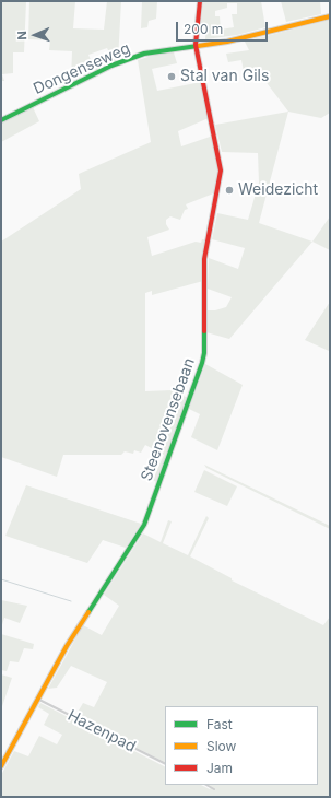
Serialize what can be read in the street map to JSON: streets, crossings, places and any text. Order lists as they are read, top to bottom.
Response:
{
  "streets": {
    "street": ["Dongenseweg", "Steenovensebaan", "Hazenpad"]
  },
  "crossings": [
    ["Dongenseweg", "Steenovensebaan"],
    ["Steenovensebaan", "Hazenpad"]
  ],
  "places": ["Stal van Gils", "Weidezicht"],
  "legend": ["Fast", "Slow", "Jam"],
  "scale_bar": "200 m",
  "north": "left"
}
